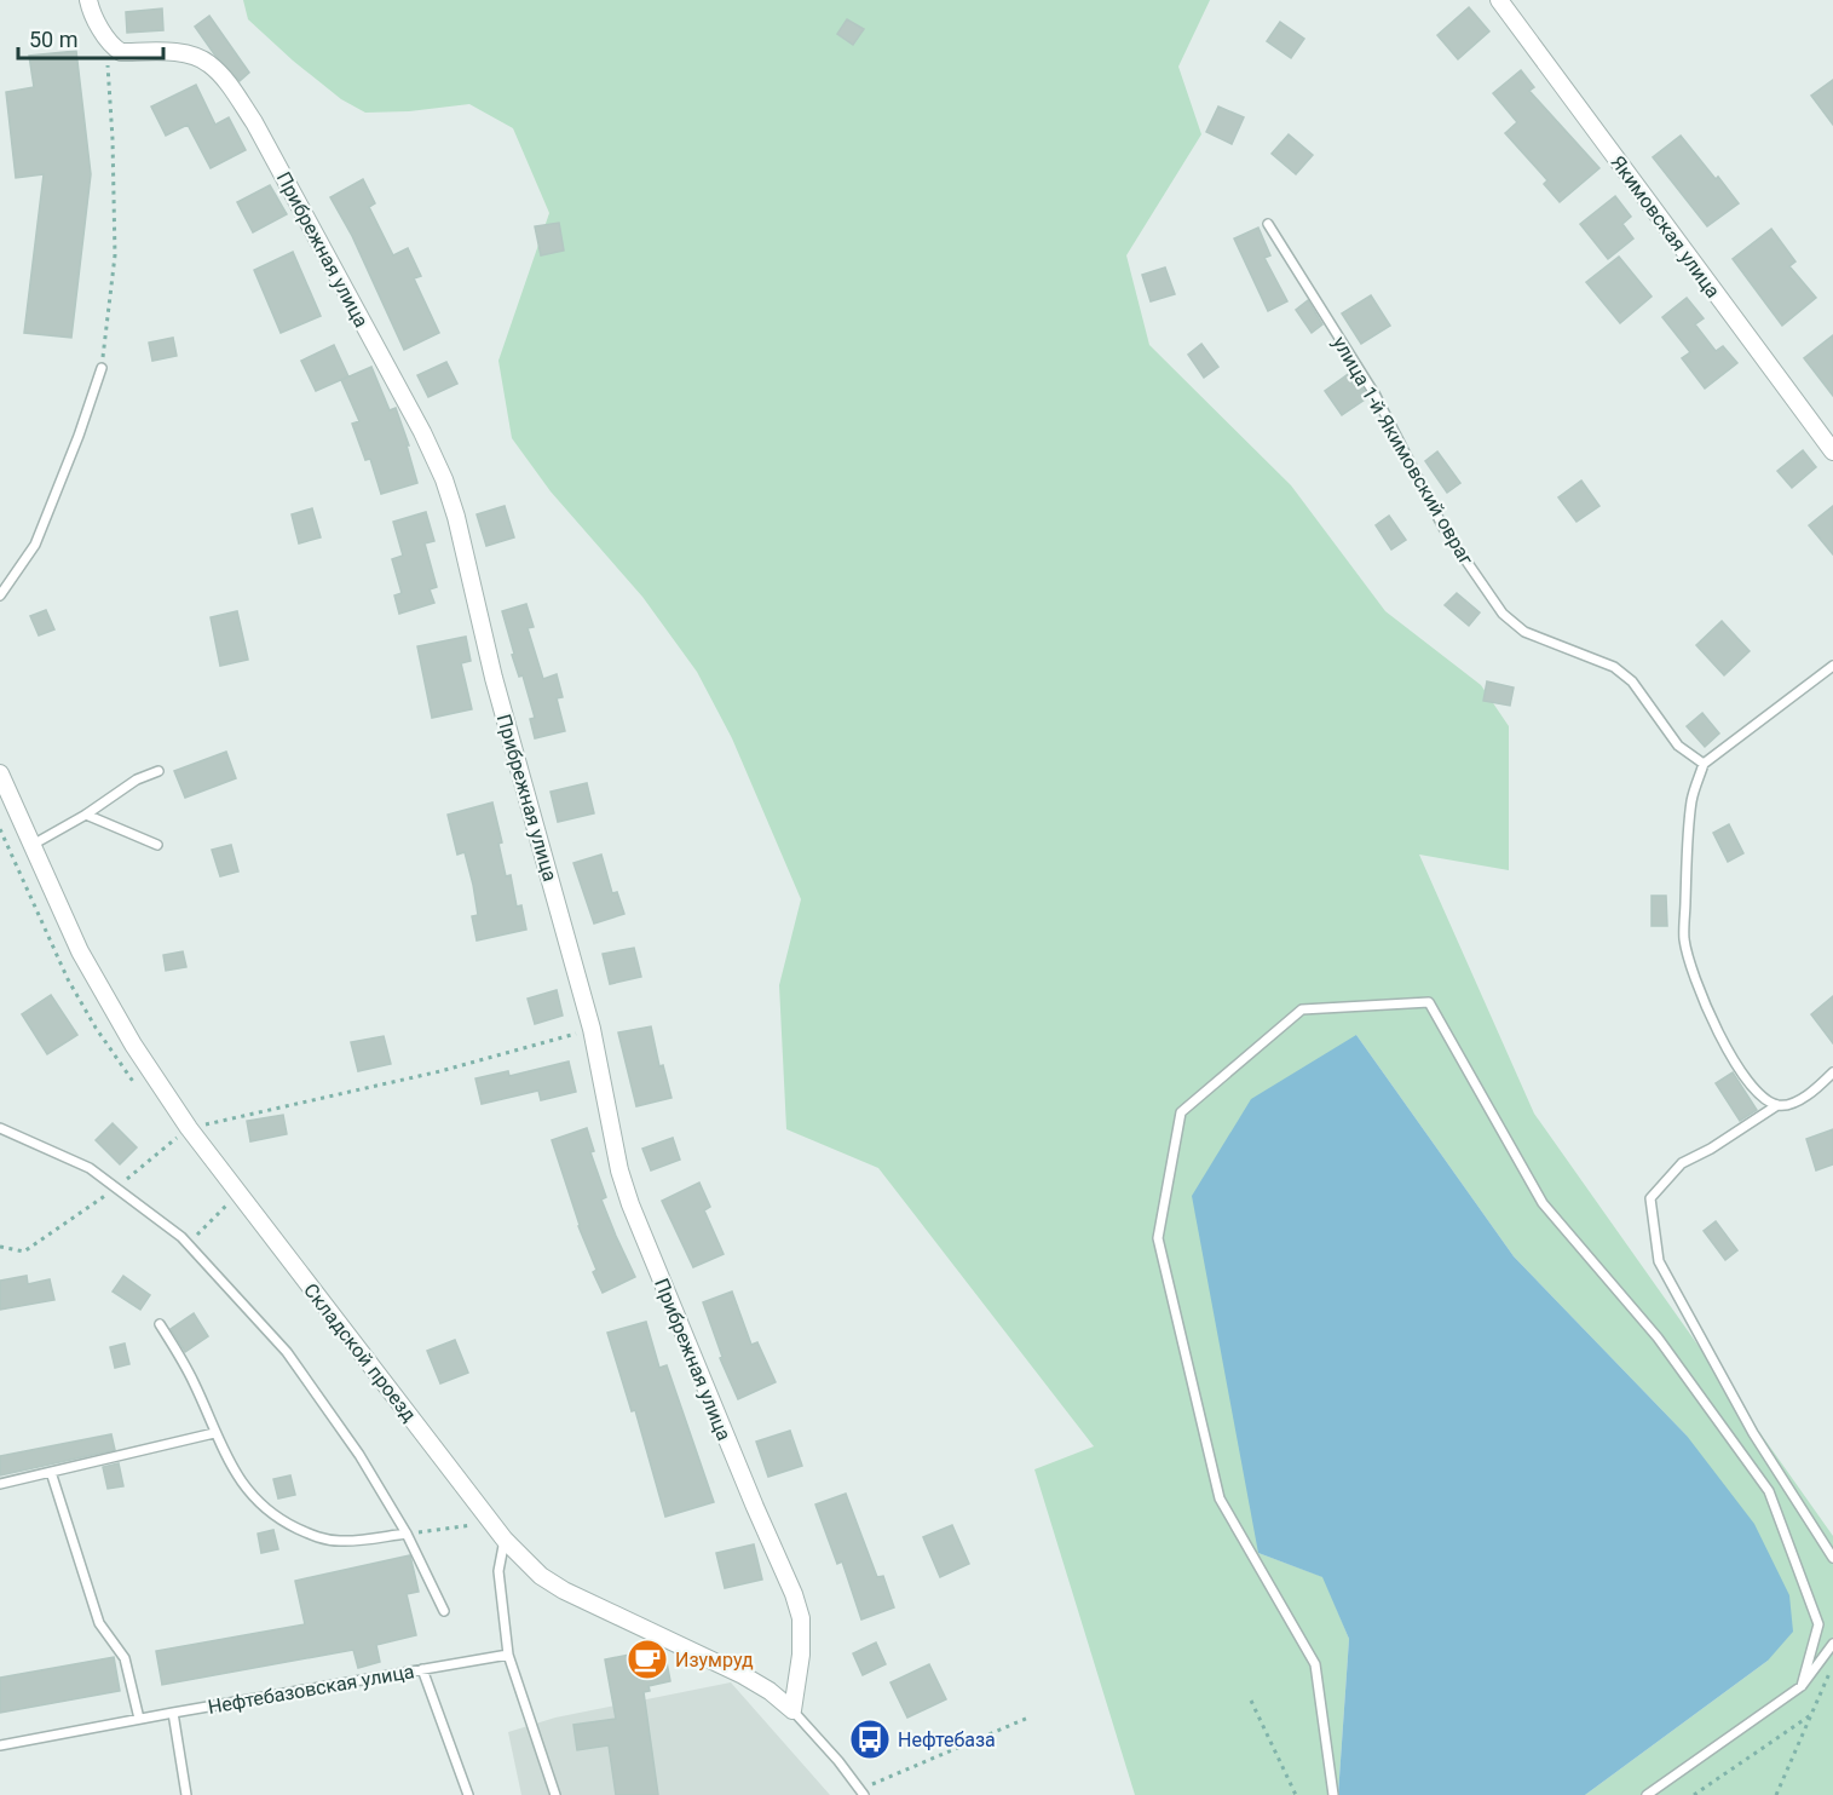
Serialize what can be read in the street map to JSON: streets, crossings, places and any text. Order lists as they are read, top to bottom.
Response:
{
  "streets": {
    "street": ["Якимовская улица", "Прибрежная улица", "Складской проезд"],
    "lane": ["улица 1-й Якимовский овраг", "Нефтебазовская улица"]
  },
  "crossings": [
    ["Прибрежная улица", "Складской проезд"]
  ],
  "places": {
    "cafe": ["Изумруд"],
    "bus stop": ["Нефтебаза"]
  },
  "scale_bar": "50 m"
}
